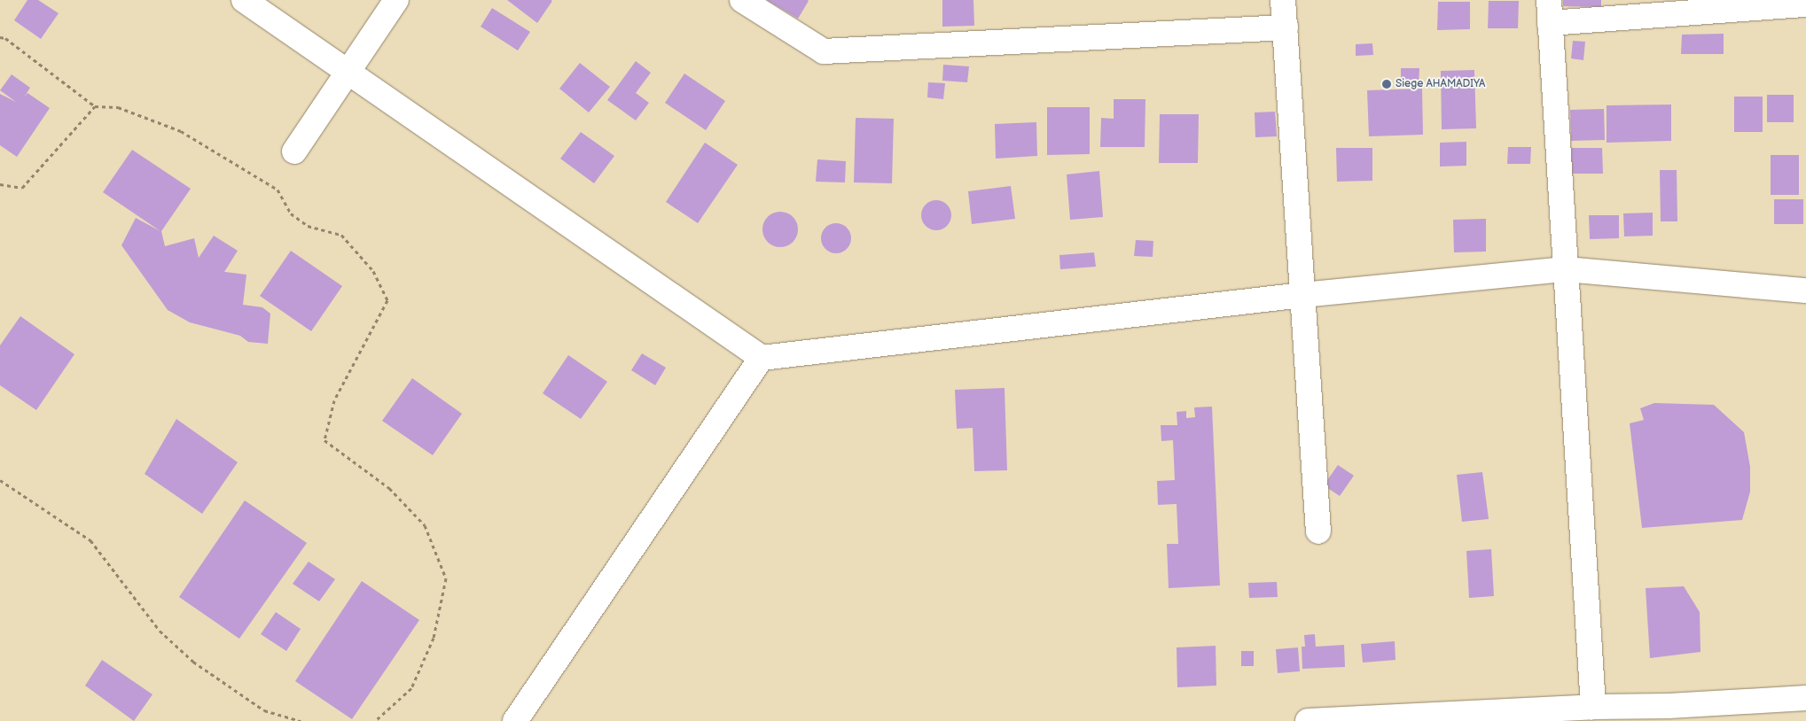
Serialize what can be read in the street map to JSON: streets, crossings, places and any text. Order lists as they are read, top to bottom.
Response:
{
  "places": ["Siege AHAMADIYA"]
}
